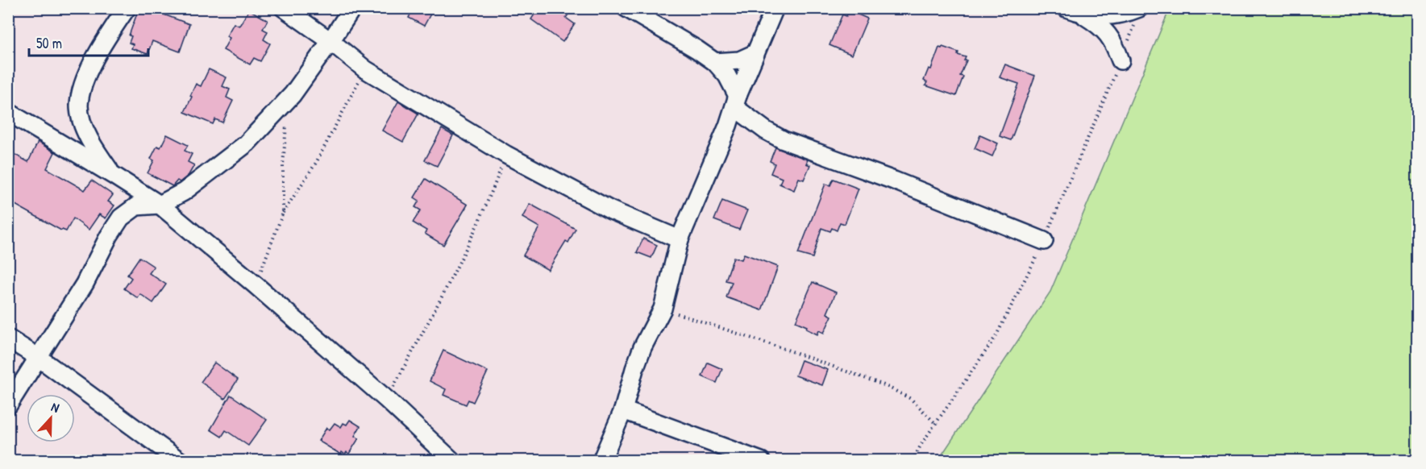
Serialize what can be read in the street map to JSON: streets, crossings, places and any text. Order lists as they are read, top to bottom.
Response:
{
  "scale_bar": "50 m",
  "north": "top"
}
